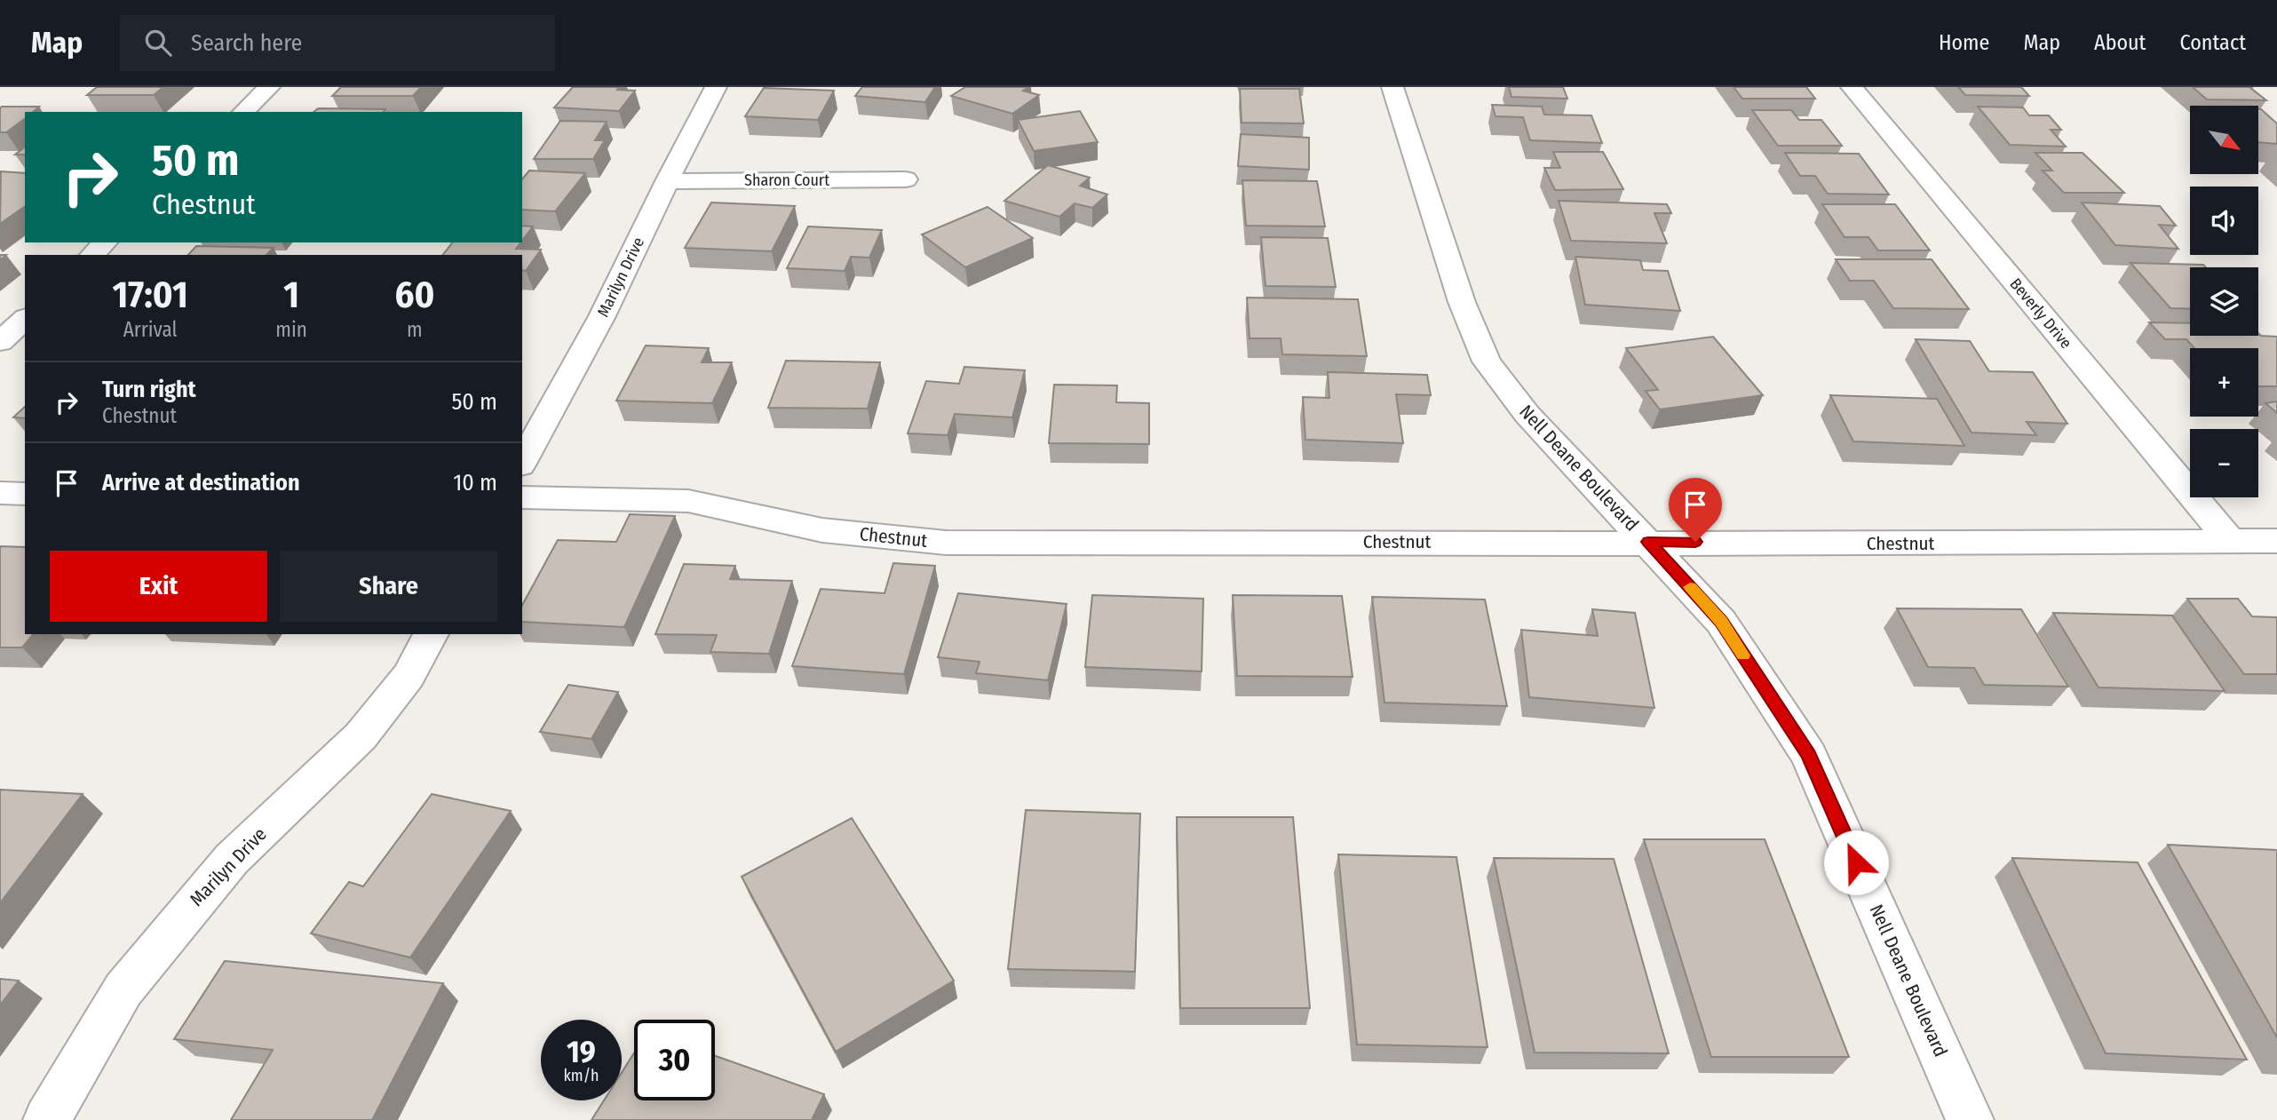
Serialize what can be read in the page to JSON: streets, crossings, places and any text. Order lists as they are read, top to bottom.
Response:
{
  "streets": {
    "street": [
      "Sharon Court",
      "Marilyn Drive",
      "Beverly Drive",
      "Nell Deane Boulevard",
      "Chestnut"
    ]
  },
  "crossings": [
    ["Sharon Court", "Marilyn Drive"],
    ["Beverly Drive", "Chestnut"],
    ["Nell Deane Boulevard", "Chestnut"]
  ],
  "north": "bottom right",
  "page": {
    "header": "Map",
    "search": "Search here",
    "nav": [
      "Home",
      "Map",
      "About",
      "Contact"
    ],
    "map_buttons": ["+", "−"],
    "turn": ["50 m", "Chestnut"],
    "eta": [
      "17:01",
      "Arrival",
      "1",
      "min",
      "60",
      "m"
    ],
    "list": [
      {
        "name": "Turn right",
        "note": "Chestnut",
        "value": "50 m"
      },
      {
        "name": "Arrive at destination",
        "value": "10 m"
      }
    ],
    "buttons": ["Exit", "Share"],
    "speed": "19 km/h",
    "limit": "30"
  }
}
